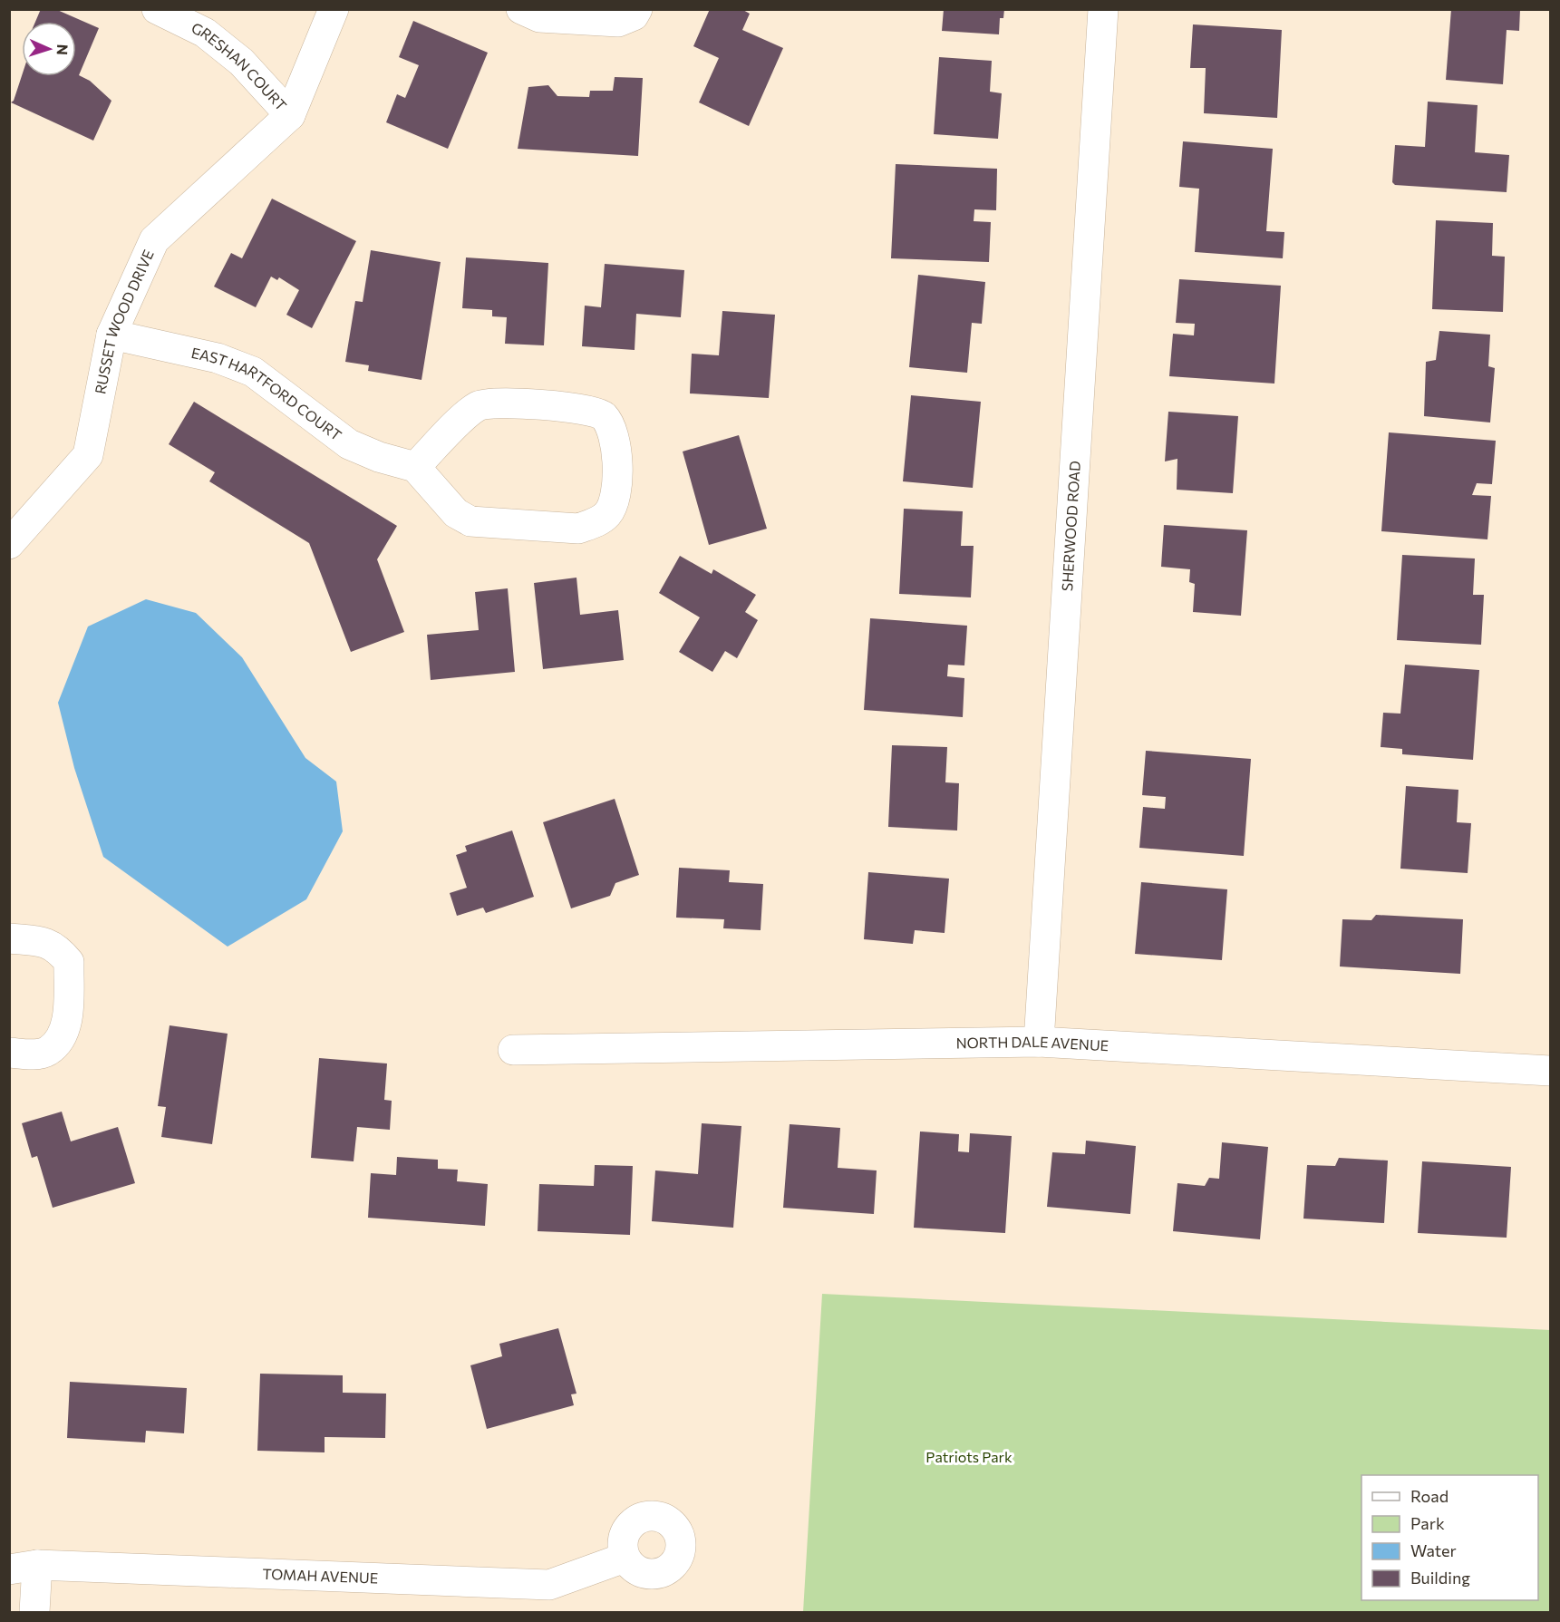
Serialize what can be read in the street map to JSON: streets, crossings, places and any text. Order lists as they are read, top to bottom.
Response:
{
  "streets": {
    "street": [
      "GRESHAN COURT",
      "RUSSET WOOD DRIVE",
      "EAST HARTFORD COURT",
      "SHERWOOD ROAD",
      "NORTH DALE AVENUE",
      "TOMAH AVENUE"
    ]
  },
  "crossings": [
    ["GRESHAN COURT", "RUSSET WOOD DRIVE"],
    ["RUSSET WOOD DRIVE", "EAST HARTFORD COURT"],
    ["SHERWOOD ROAD", "NORTH DALE AVENUE"]
  ],
  "parks": ["Patriots Park"],
  "legend": [
    "Road",
    "Park",
    "Water",
    "Building"
  ],
  "north": "right"
}
